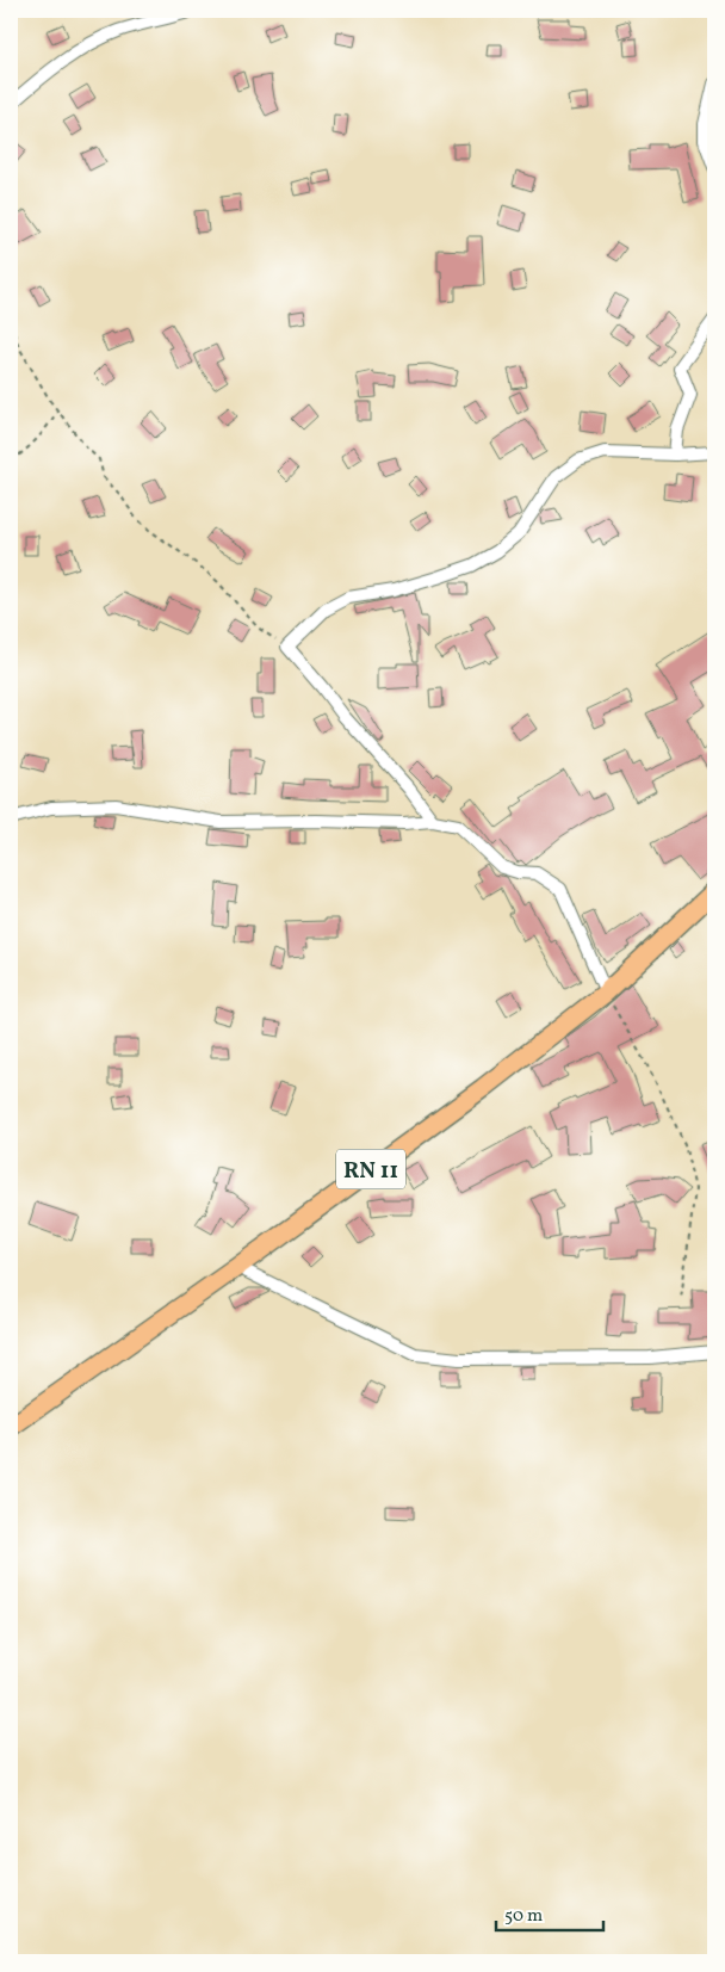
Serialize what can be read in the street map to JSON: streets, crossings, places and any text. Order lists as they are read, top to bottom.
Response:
{
  "streets": {
    "main road": ["RN 11"]
  },
  "scale_bar": "50 m"
}
